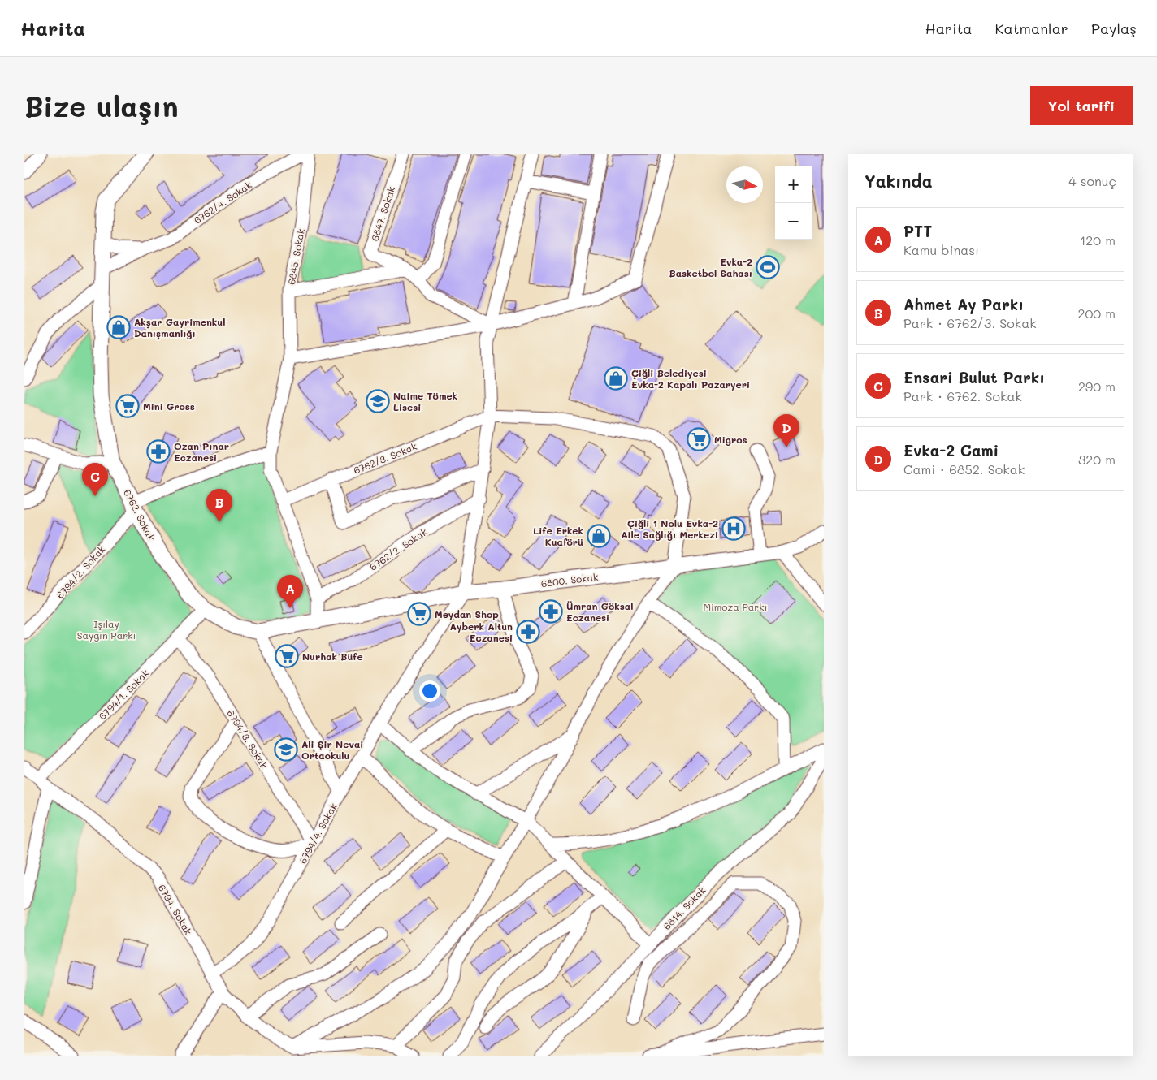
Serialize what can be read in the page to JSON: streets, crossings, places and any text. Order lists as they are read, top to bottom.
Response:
{
  "streets": {
    "main road": ["6762. Sokak", "6800. Sokak"],
    "street": [
      "6762/4. Sokak",
      "6847. Sokak",
      "6845. Sokak",
      "6762/3. Sokak",
      "6762/2. Sokak",
      "6794/2. Sokak",
      "6794/1. Sokak",
      "6794/3. Sokak",
      "6794/4. Sokak",
      "6814. Sokak",
      "6794. Sokak"
    ]
  },
  "crossings": [
    ["6762/4. Sokak", "6762. Sokak"],
    ["6845. Sokak", "6762/3. Sokak"],
    ["6845. Sokak", "6762. Sokak"],
    ["6845. Sokak", "6762/2. Sokak"],
    ["6762. Sokak", "6794/2. Sokak"],
    ["6762. Sokak", "6800. Sokak"],
    ["6762. Sokak", "6794/1. Sokak"],
    ["6762. Sokak", "6794/4. Sokak"],
    ["6794/1. Sokak", "6794/3. Sokak"],
    ["6794/1. Sokak", "6794. Sokak"],
    ["6794/3. Sokak", "6794/4. Sokak"],
    ["6794/4. Sokak", "6794. Sokak"]
  ],
  "parks": ["Mimoza Parkı", "Işılay Saygın Parkı"],
  "places": {
    "sports": ["Evka-2 Basketbol Sahası"],
    "shop": ["Akşar Gayrimenkul Danışmanlığı", "Çiğli Belediyesi Evka-2 Kapalı Pazaryeri", "Life Erkek Kuaförü"],
    "school or university": ["Naime Tömek Lisesi", "Ali Şir Nevai Ortaokulu"],
    "supermarket": [
      "Mini Gross",
      "Migros",
      "Meydan Shop",
      "Nurhak Büfe"
    ],
    "pharmacy": ["Ozan Pınar Eczanesi", "Ümran Göksal Eczanesi", "Ayberk Altun Eczanesi"],
    "hospital": ["Çiğli 1 Nolu Evka-2 Aile Sağlığı Merkezi"]
  },
  "north": "right",
  "page": {
    "header": "Harita",
    "nav": ["Harita", "Katmanlar", "Paylaş"],
    "buttons": "Yol tarifi",
    "title": "Bize ulaşın",
    "heading": ["Yakında", "4 sonuç"],
    "map_buttons": ["+", "−"],
    "list": [
      {
        "mark": "A",
        "name": "PTT",
        "note": "Kamu binası",
        "value": "120 m"
      },
      {
        "mark": "B",
        "name": "Ahmet Ay Parkı",
        "note": "Park · 6762/3. Sokak",
        "value": "200 m"
      },
      {
        "mark": "C",
        "name": "Ensari Bulut Parkı",
        "note": "Park · 6762. Sokak",
        "value": "290 m"
      },
      {
        "mark": "D",
        "name": "Evka-2 Cami",
        "note": "Cami · 6852. Sokak",
        "value": "320 m"
      }
    ],
    "pins": [
      "D",
      "C",
      "B",
      "A"
    ]
  }
}
